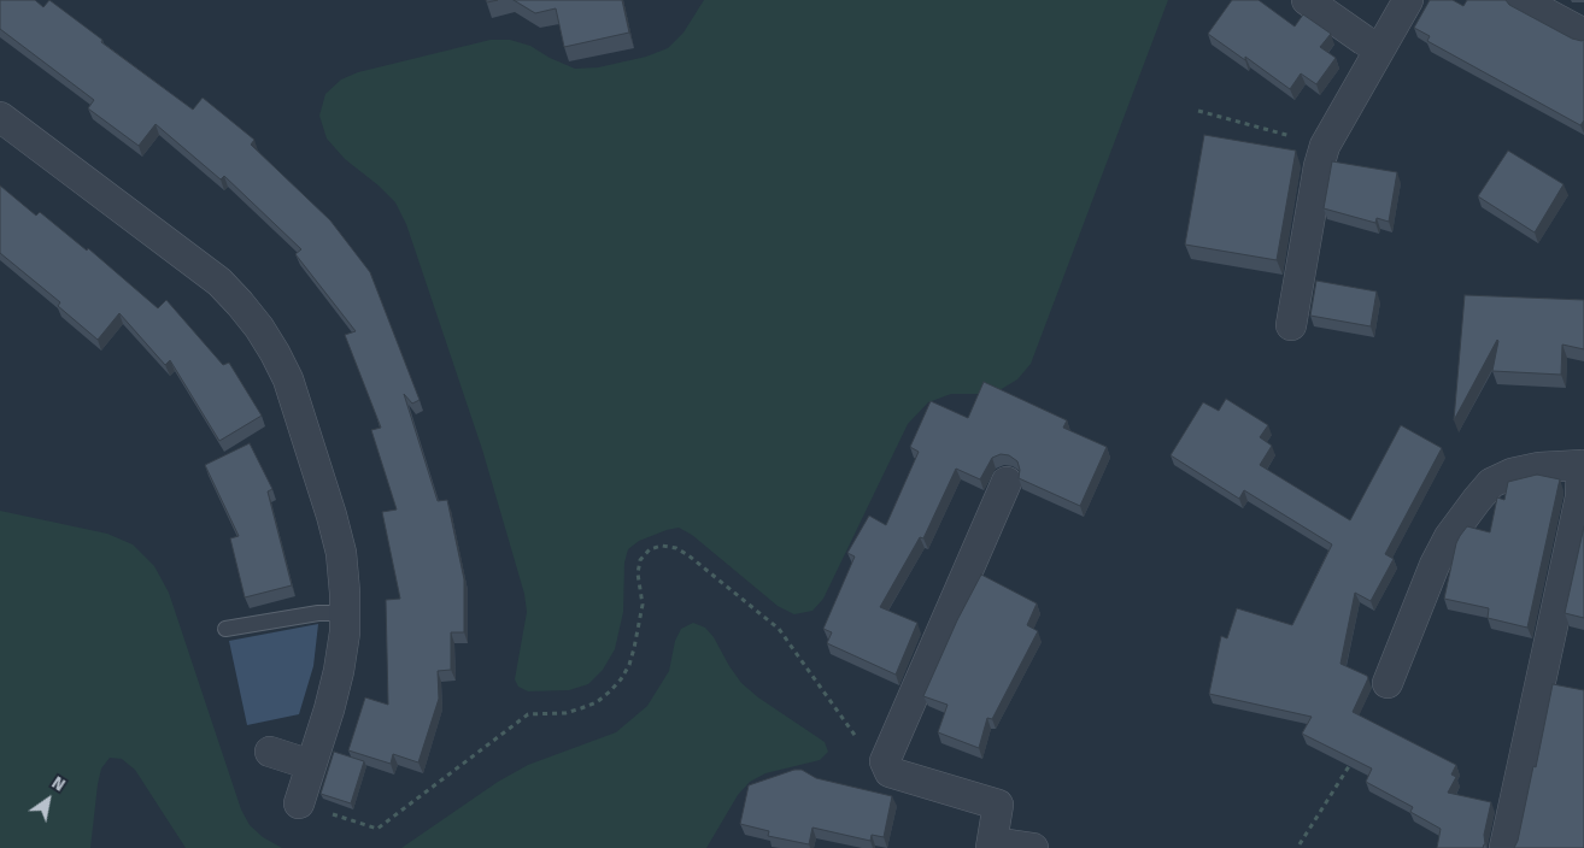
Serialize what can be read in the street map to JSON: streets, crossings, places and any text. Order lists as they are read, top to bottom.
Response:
{
  "north": "top right"
}
